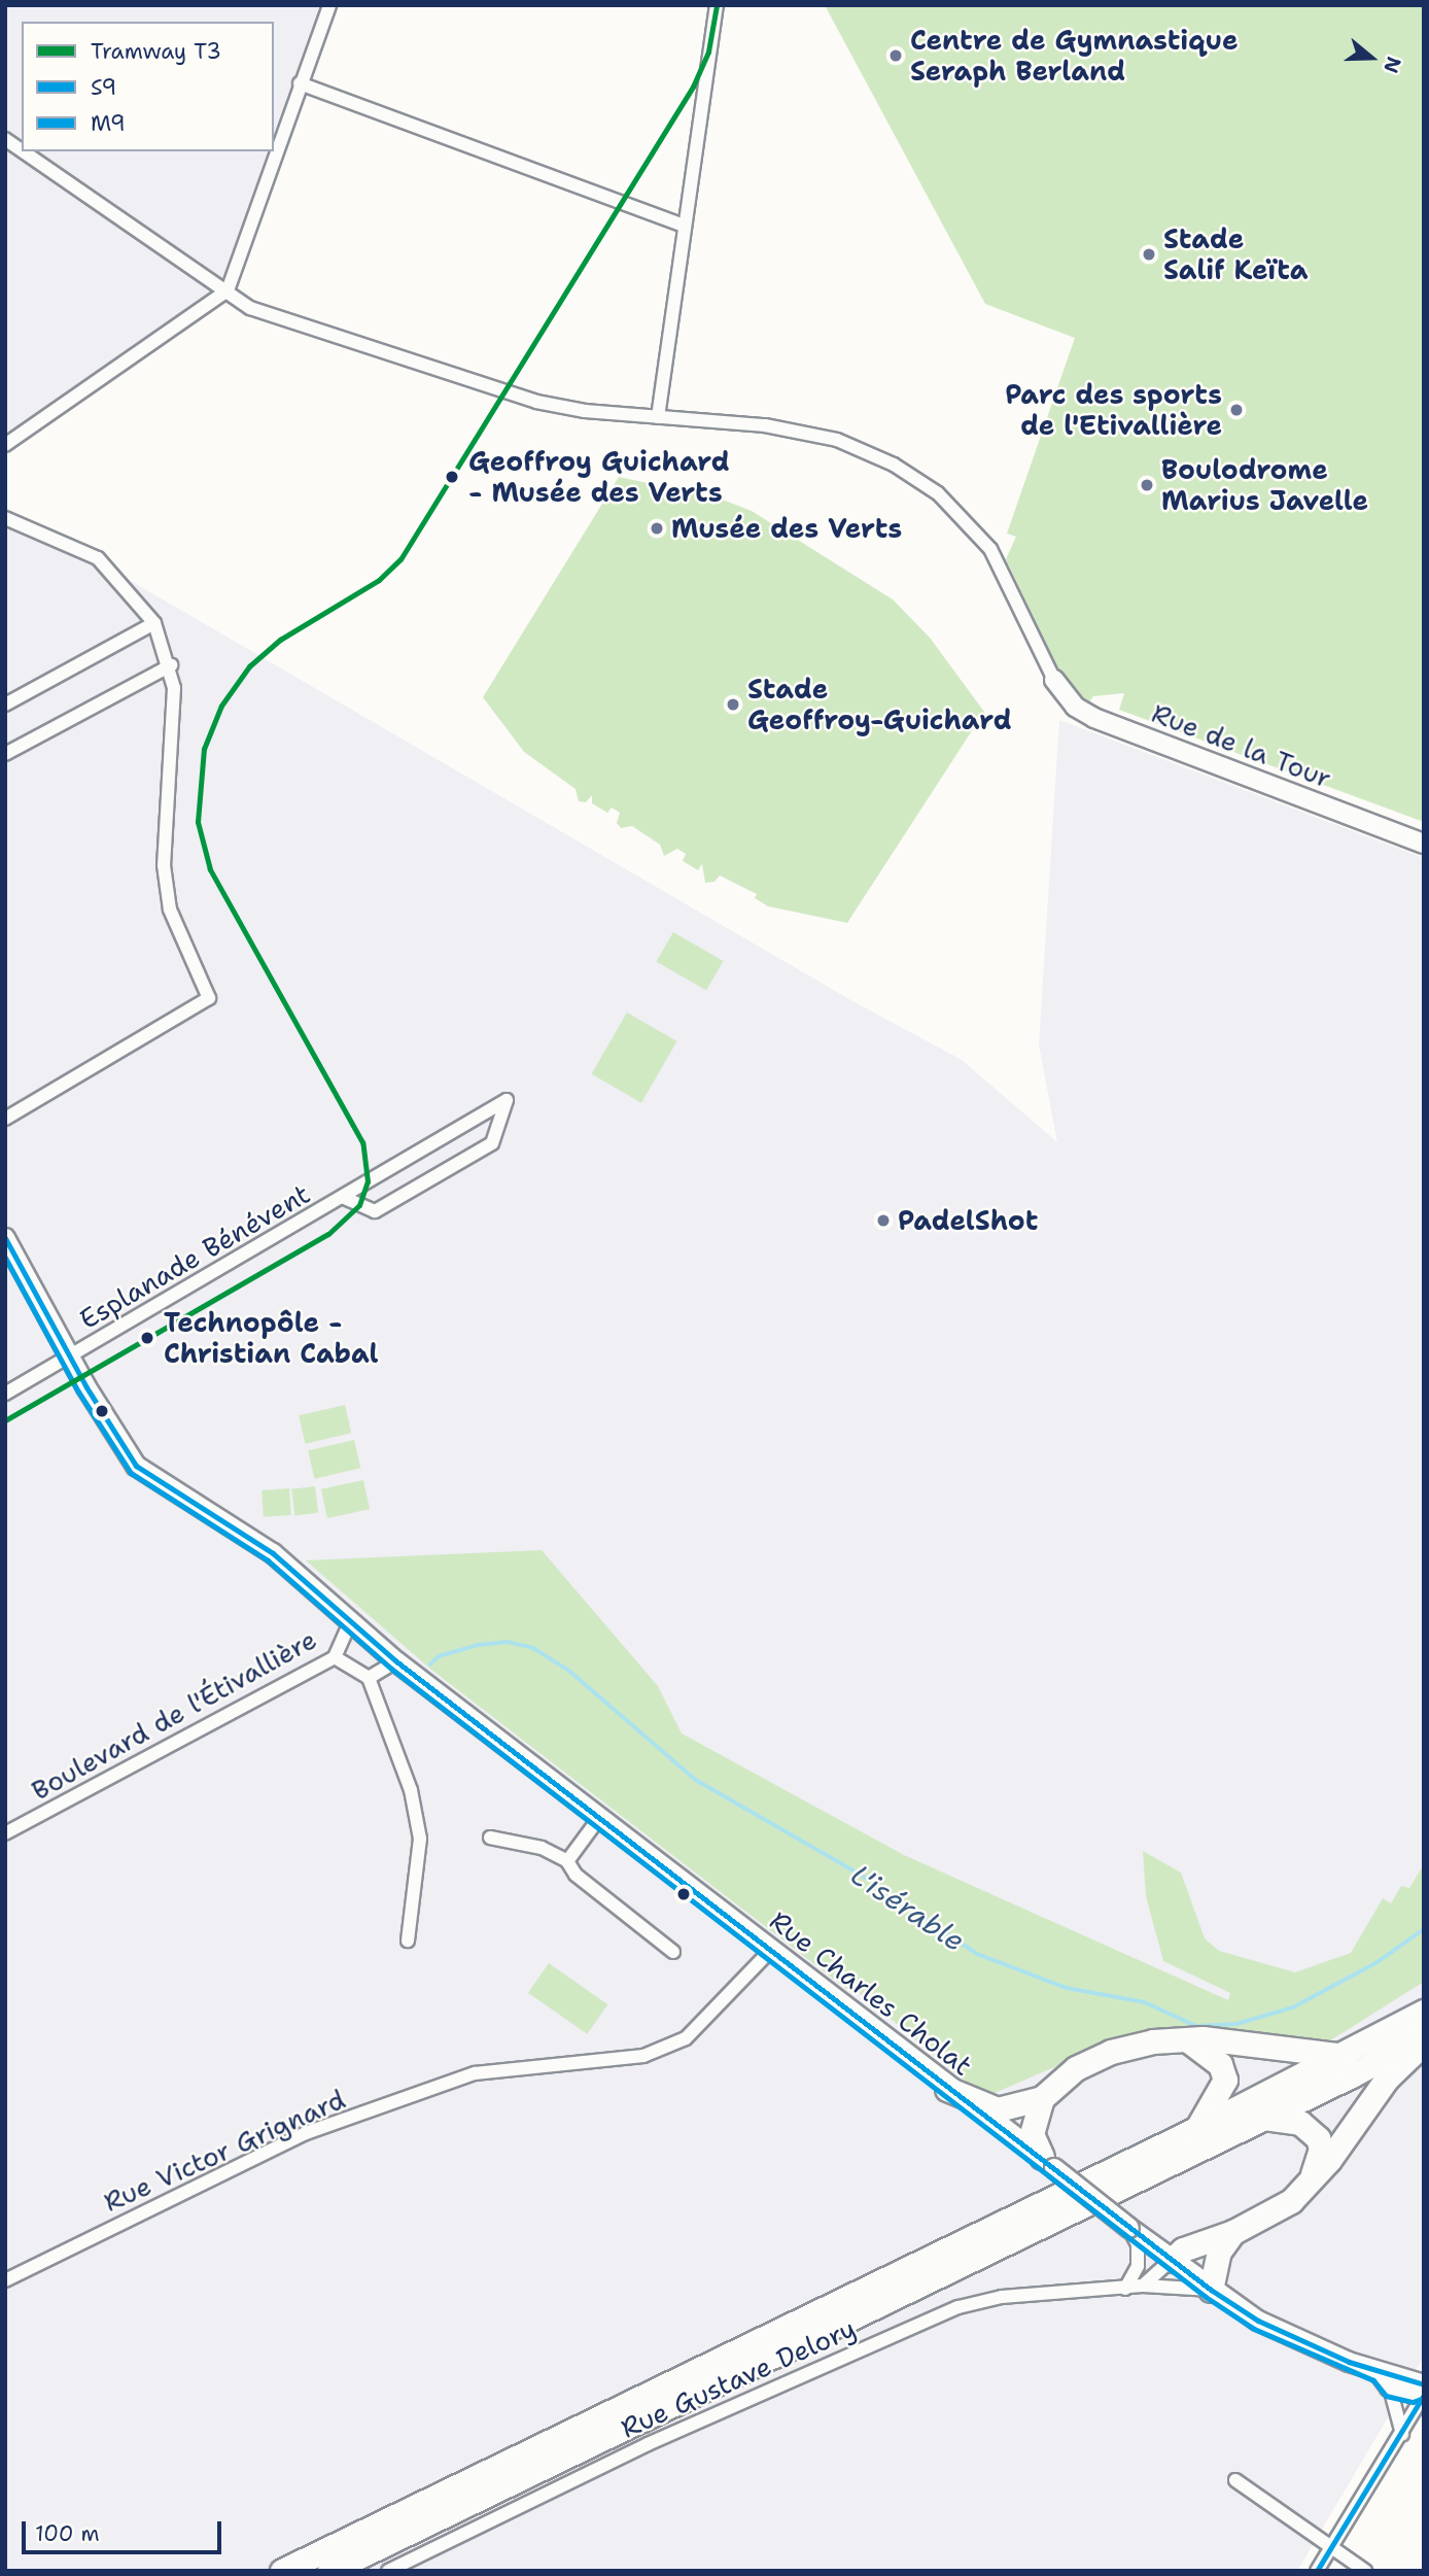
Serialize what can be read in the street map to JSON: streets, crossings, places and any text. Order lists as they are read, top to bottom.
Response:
{
  "streets": {
    "street": [
      "Rue de la Tour",
      "Esplanade Bénévent",
      "Boulevard de l'Étivallière",
      "Rue Charles Cholat",
      "Rue Victor Grignard",
      "Rue Gustave Delory"
    ]
  },
  "crossings": [
    ["Esplanade Bénévent", "Rue Charles Cholat"],
    ["Boulevard de l'Étivallière", "Rue Charles Cholat"],
    ["Rue Charles Cholat", "Rue Victor Grignard"],
    ["Rue Charles Cholat", "Rue Gustave Delory"]
  ],
  "water": ["L'isérable"],
  "places": [
    "Centre de Gymnastique Seraph Berland",
    "Stade Salif Keïta",
    "Parc des sports de l'Etivallière",
    "Geoffroy Guichard - Musée des Verts",
    "Boulodrome Marius Javelle",
    "Musée des Verts",
    "Stade Geoffroy-Guichard",
    "PadelShot",
    "Technopôle - Christian Cabal"
  ],
  "lines": ["tram line T3", "transit line S9", "transit line M9"],
  "legend": ["Tramway T3", "S9", "M9"],
  "scale_bar": "100 m",
  "north": "right"
}
